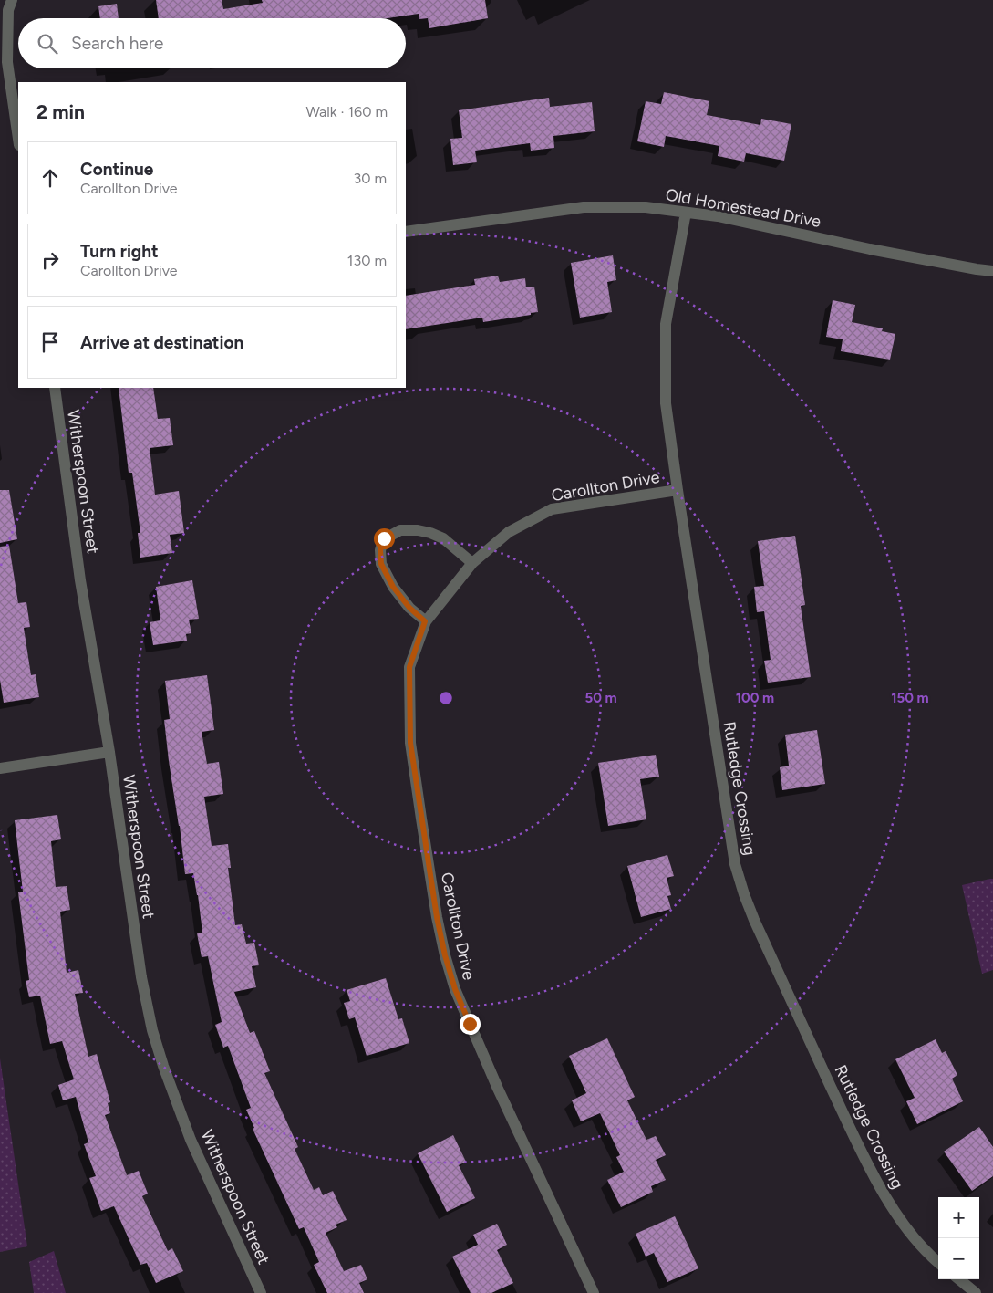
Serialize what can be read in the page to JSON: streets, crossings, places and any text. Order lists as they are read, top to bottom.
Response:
{
  "streets": {
    "street": [
      "Old Homestead Drive",
      "Witherspoon Street",
      "Carollton Drive",
      "Rutledge Crossing"
    ]
  },
  "crossings": [
    ["Old Homestead Drive", "Rutledge Crossing"],
    ["Carollton Drive", "Rutledge Crossing"]
  ],
  "page": {
    "search": "Search here",
    "heading": ["2 min", "Walk · 160 m"],
    "list": [
      ["Continue", "Carollton Drive", "30 m"],
      ["Turn right", "Carollton Drive", "130 m"],
      "Arrive at destination"
    ],
    "map_buttons": ["+", "−"]
  },
  "rings": ["50 m", "100 m", "150 m"]
}
